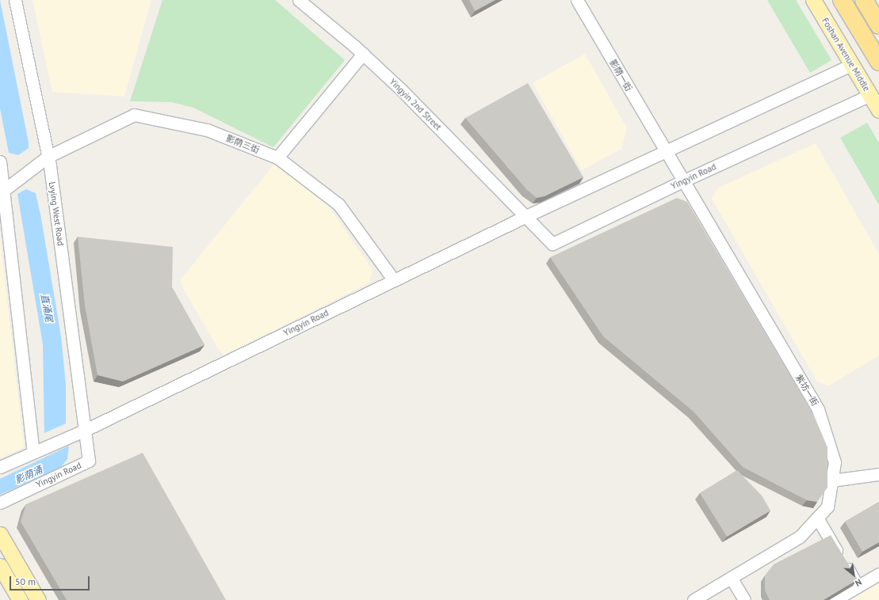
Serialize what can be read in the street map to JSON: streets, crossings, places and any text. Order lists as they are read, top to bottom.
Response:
{
  "streets": {
    "main road": ["Foshan Avenue Middle"],
    "street": [
      "影荫一街",
      "Yingyin 2nd Street",
      "影荫三街",
      "Yingyin Road",
      "Lvying West Road",
      "紫坊一街"
    ]
  },
  "crossings": [
    ["Foshan Avenue Middle", "Yingyin Road"],
    ["影荫一街", "Yingyin Road"],
    ["影荫一街", "紫坊一街"],
    ["Yingyin 2nd Street", "Yingyin Road"],
    ["影荫三街", "Yingyin Road"],
    ["影荫三街", "Lvying West Road"],
    ["Yingyin Road", "Lvying West Road"],
    ["Yingyin Road", "紫坊一街"]
  ],
  "water": ["直涌尾", "影荫涌"],
  "scale_bar": "50 m",
  "north": "bottom right"
}
